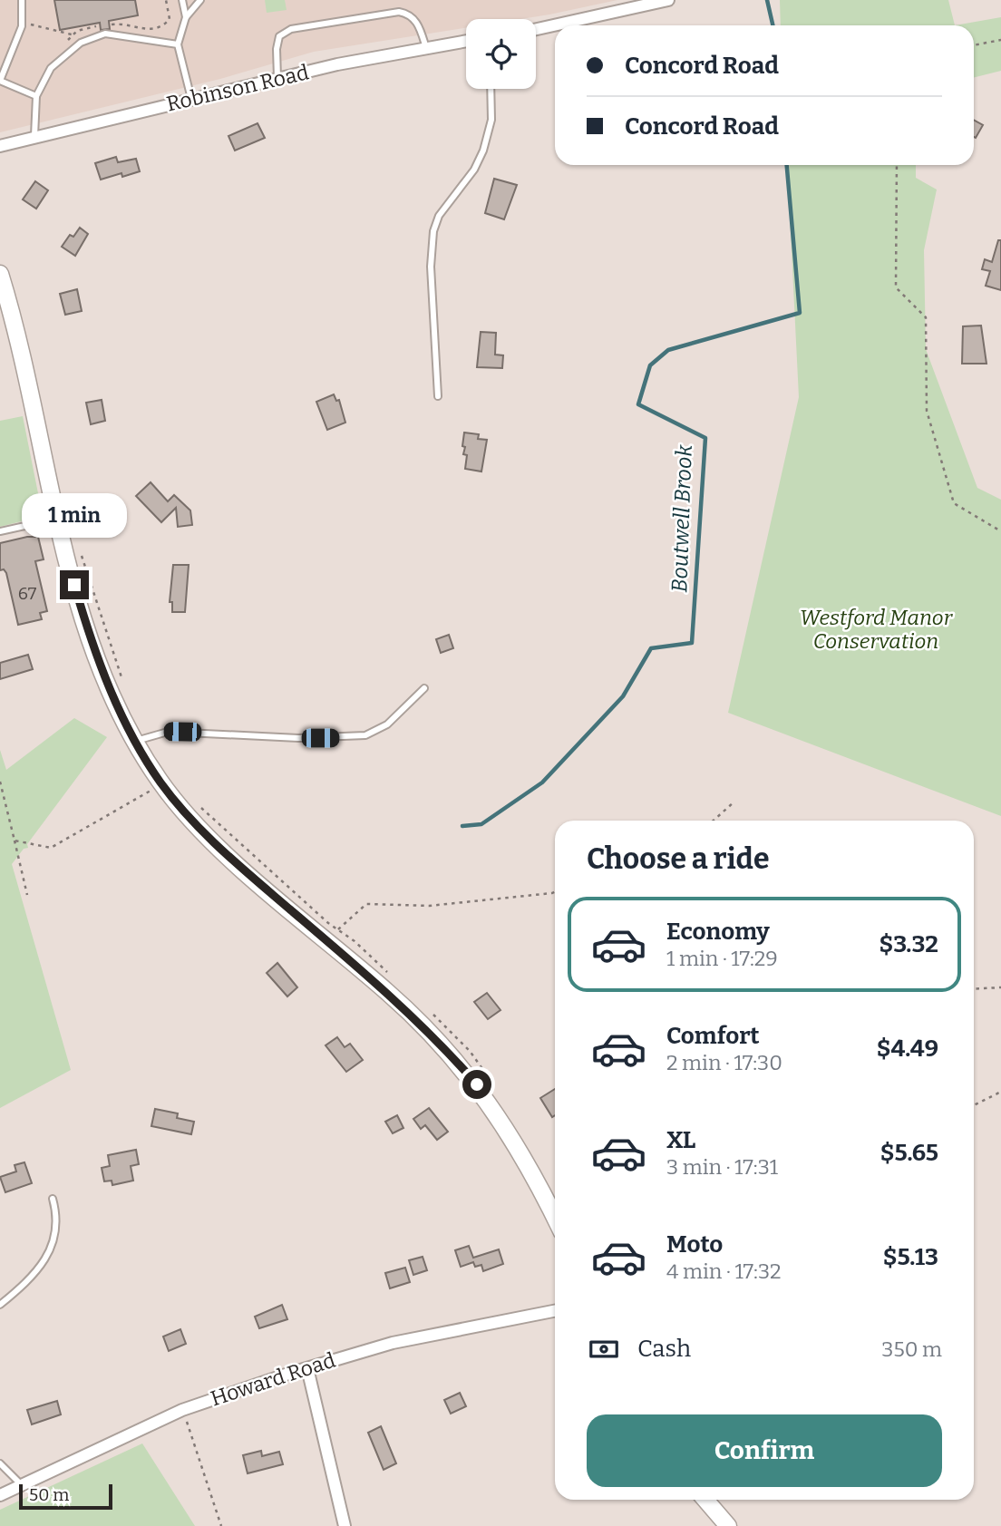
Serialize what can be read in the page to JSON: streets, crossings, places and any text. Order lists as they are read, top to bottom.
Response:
{
  "streets": {
    "street": ["Robinson Road", "Howard Road"]
  },
  "water": ["Boutwell Brook"],
  "parks": ["Westford Manor Conservation"],
  "house_numbers": ["67"],
  "scale_bar": "50 m",
  "page": {
    "banner": ["Concord Road", "Concord Road"],
    "bubble": "1 min",
    "heading": "Choose a ride",
    "list": [
      {
        "name": "Economy",
        "note": "1 min · 17:29",
        "value": "$3.32"
      },
      {
        "name": "Comfort",
        "note": "2 min · 17:30",
        "value": "$4.49"
      },
      {
        "name": "XL",
        "note": "3 min · 17:31",
        "value": "$5.65"
      },
      {
        "name": "Moto",
        "note": "4 min · 17:32",
        "value": "$5.13"
      }
    ],
    "pay": ["Cash", "350 m"],
    "buttons": "Confirm",
    "scale": "50 m"
  }
}
